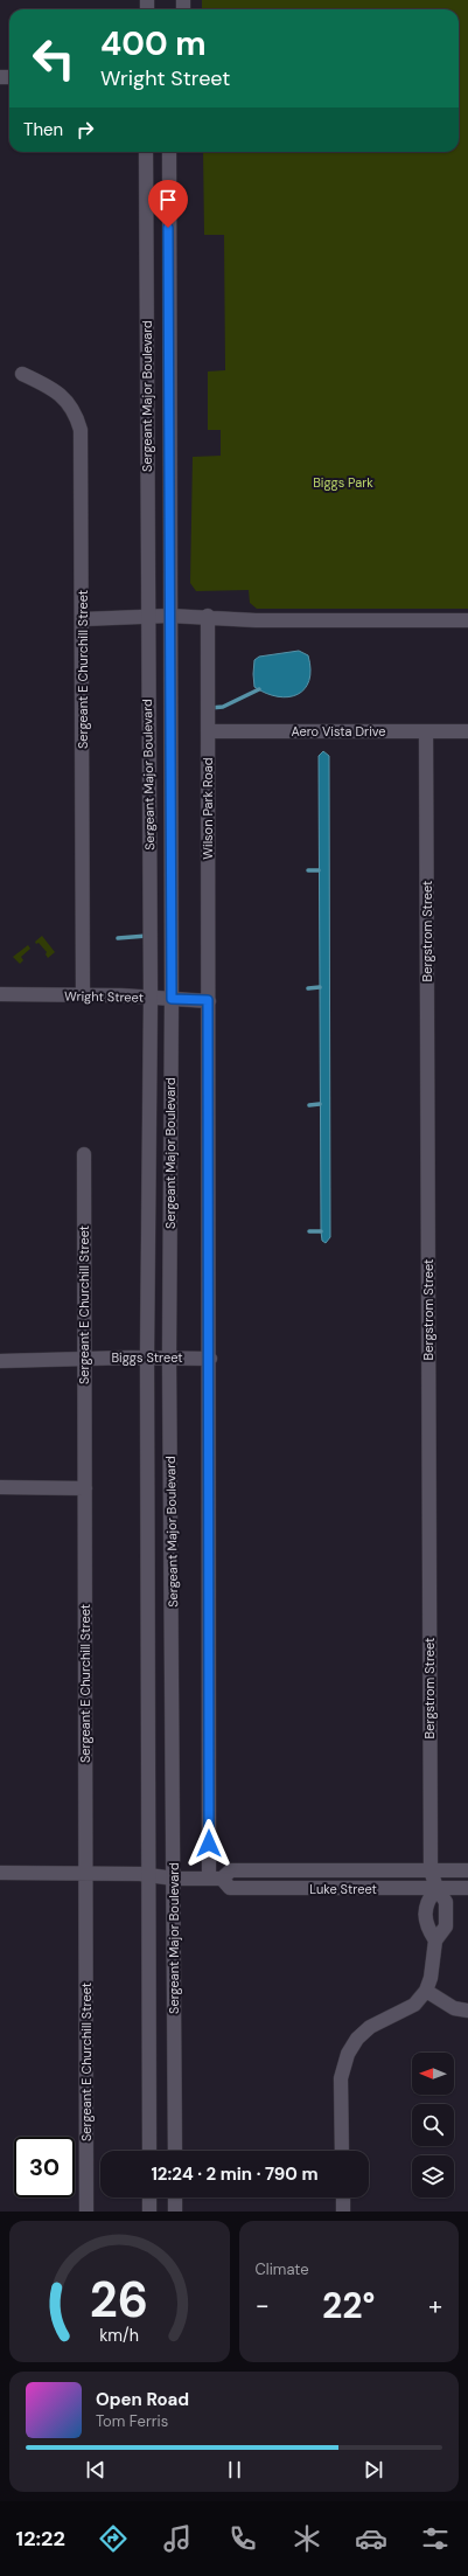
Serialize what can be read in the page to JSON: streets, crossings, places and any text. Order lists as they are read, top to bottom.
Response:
{
  "streets": {
    "street": [
      "Sergeant Major Boulevard",
      "Sergeant E Churchill Street",
      "Aero Vista Drive",
      "Wilson Park Road",
      "Bergstrom Street",
      "Wright Street",
      "Biggs Street",
      "Luke Street"
    ]
  },
  "crossings": [
    ["Sergeant Major Boulevard", "Wright Street"],
    ["Sergeant Major Boulevard", "Biggs Street"],
    ["Sergeant Major Boulevard", "Luke Street"],
    ["Sergeant E Churchill Street", "Wright Street"],
    ["Sergeant E Churchill Street", "Biggs Street"],
    ["Sergeant E Churchill Street", "Luke Street"],
    ["Aero Vista Drive", "Wilson Park Road"],
    ["Aero Vista Drive", "Bergstrom Street"],
    ["Wilson Park Road", "Wright Street"],
    ["Wilson Park Road", "Biggs Street"],
    ["Wilson Park Road", "Luke Street"],
    ["Bergstrom Street", "Luke Street"]
  ],
  "parks": ["Biggs Park"],
  "north": "left",
  "page": {
    "turn": ["400 m", "Wright Street"],
    "then": "Then",
    "limit": "30",
    "trip": "12:24 · 2 min · 790 m",
    "tile": "Climate",
    "heat": ["−", "22°", "+"],
    "song": ["Open Road", "Tom Ferris"],
    "tabs": "12:22",
    "gauge": ["26", "km/h"]
  }
}
